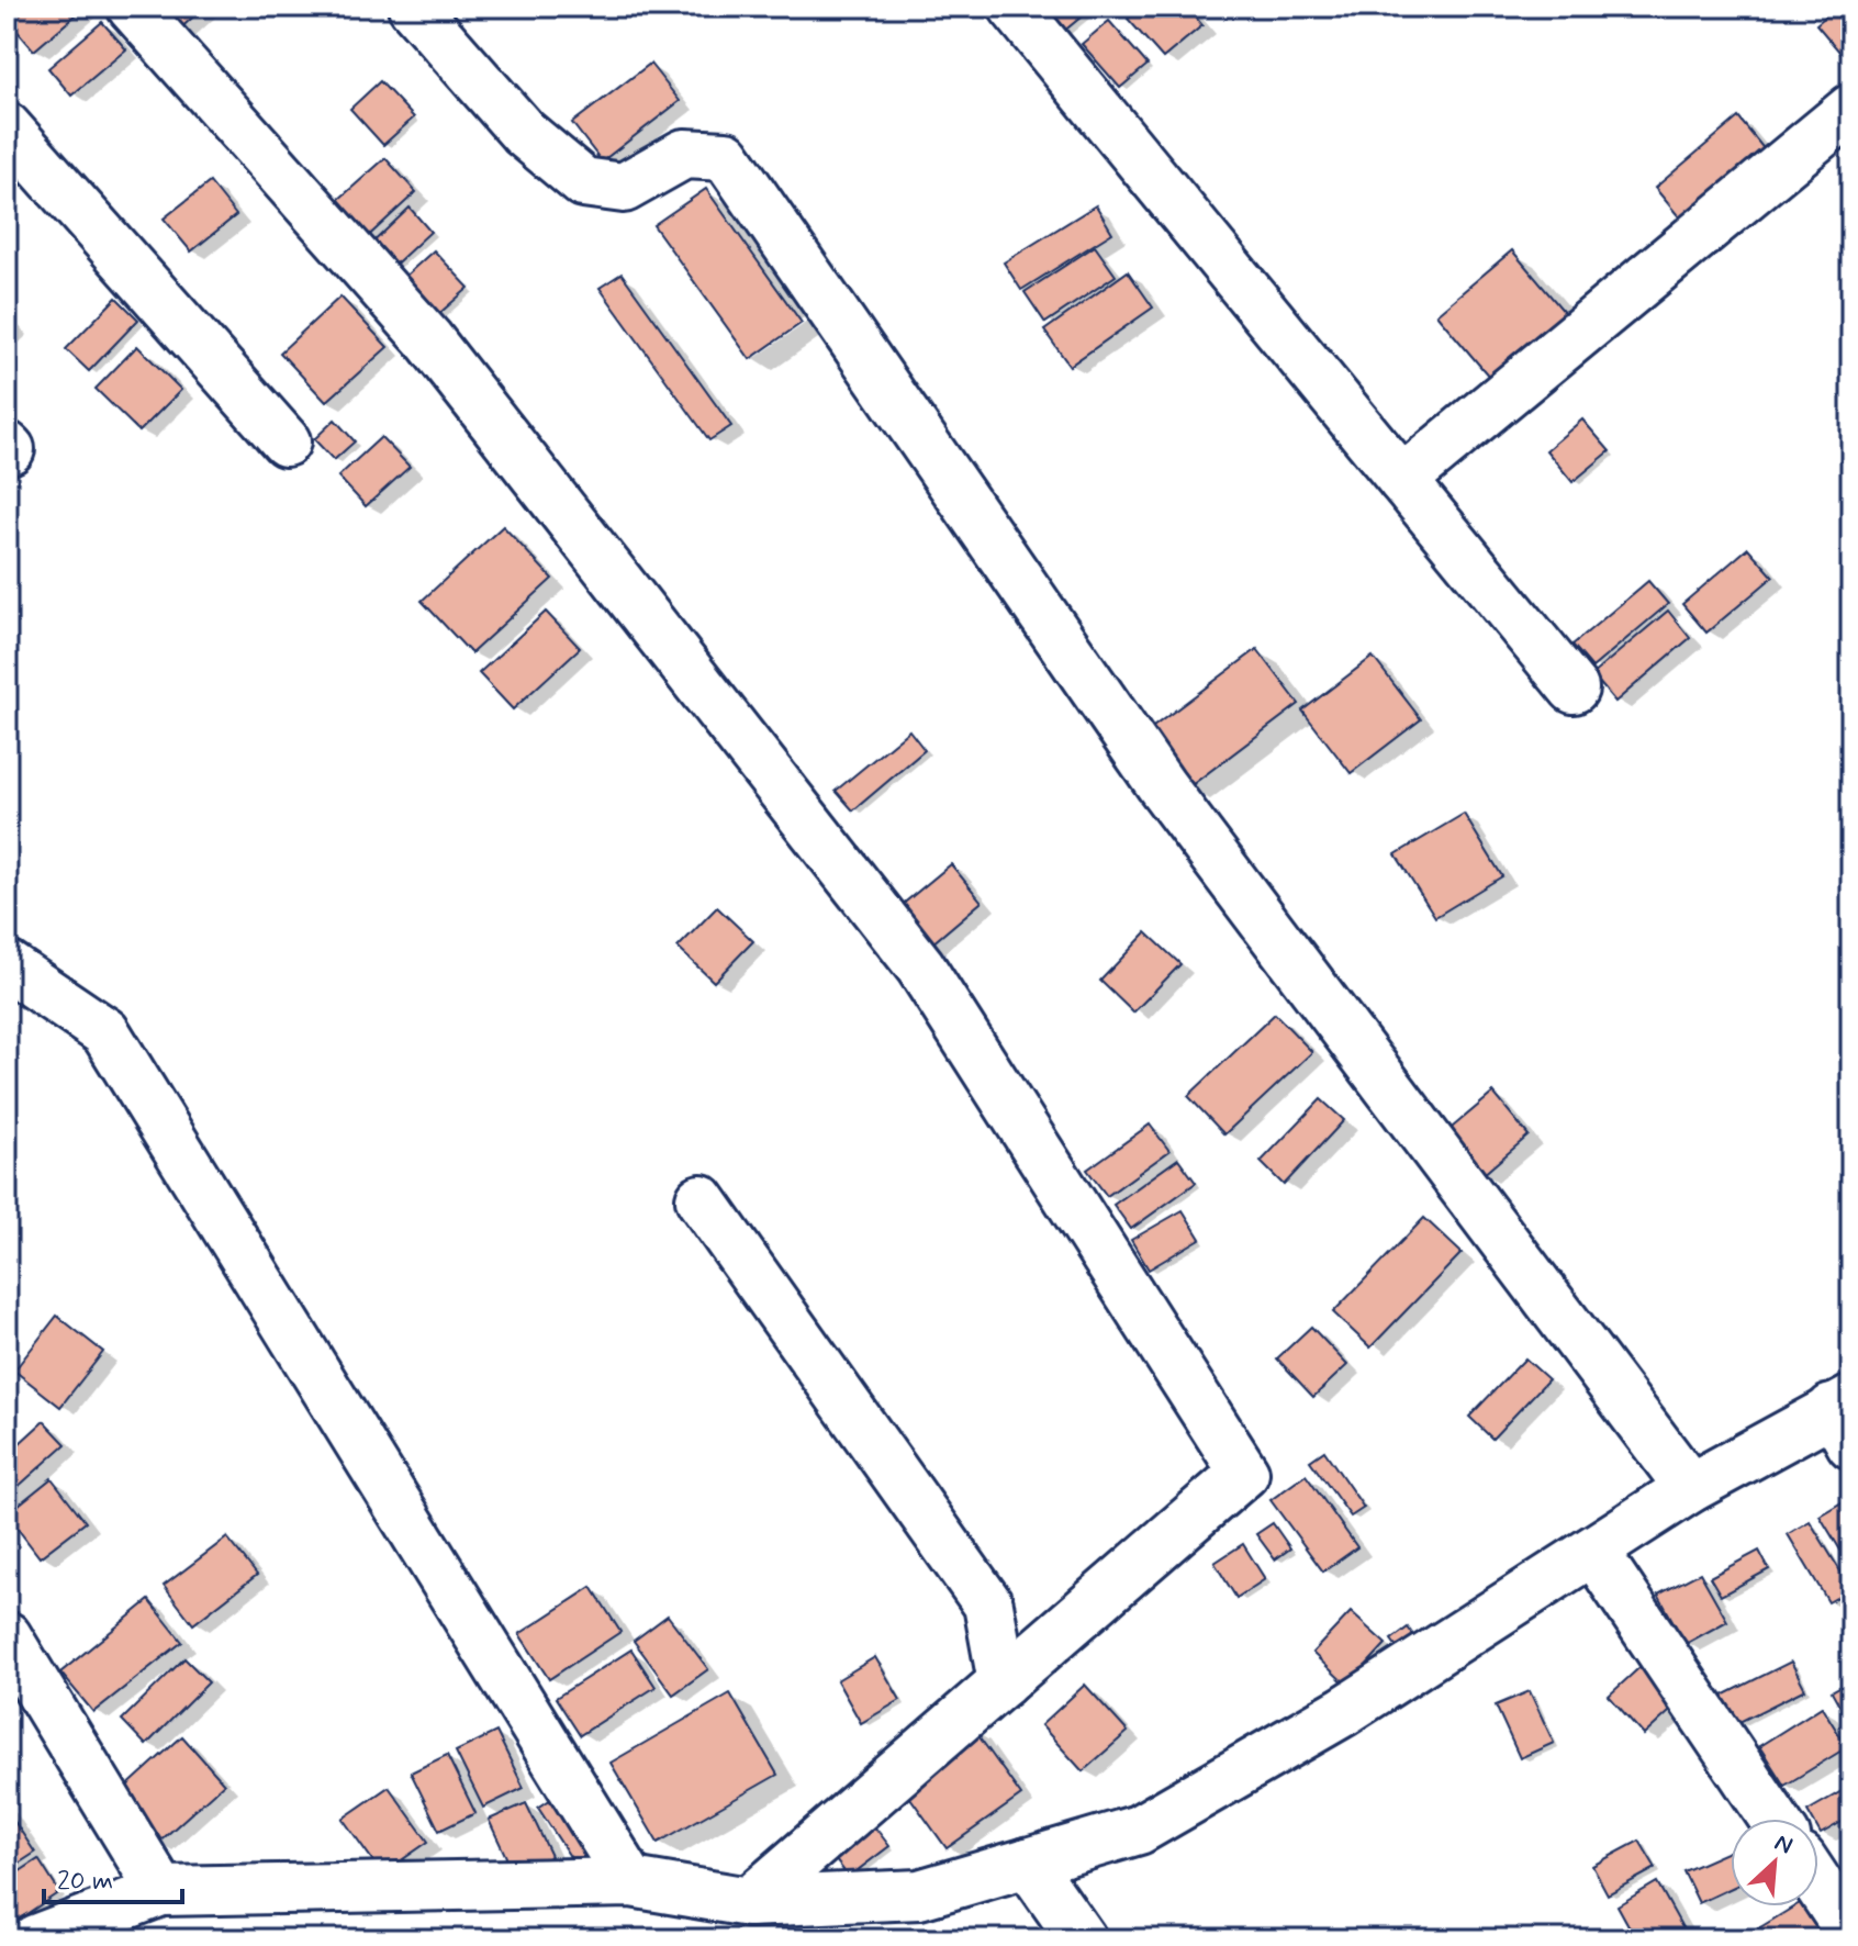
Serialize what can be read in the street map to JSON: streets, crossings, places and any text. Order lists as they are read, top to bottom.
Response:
{
  "scale_bar": "20 m",
  "north": "top right"
}
